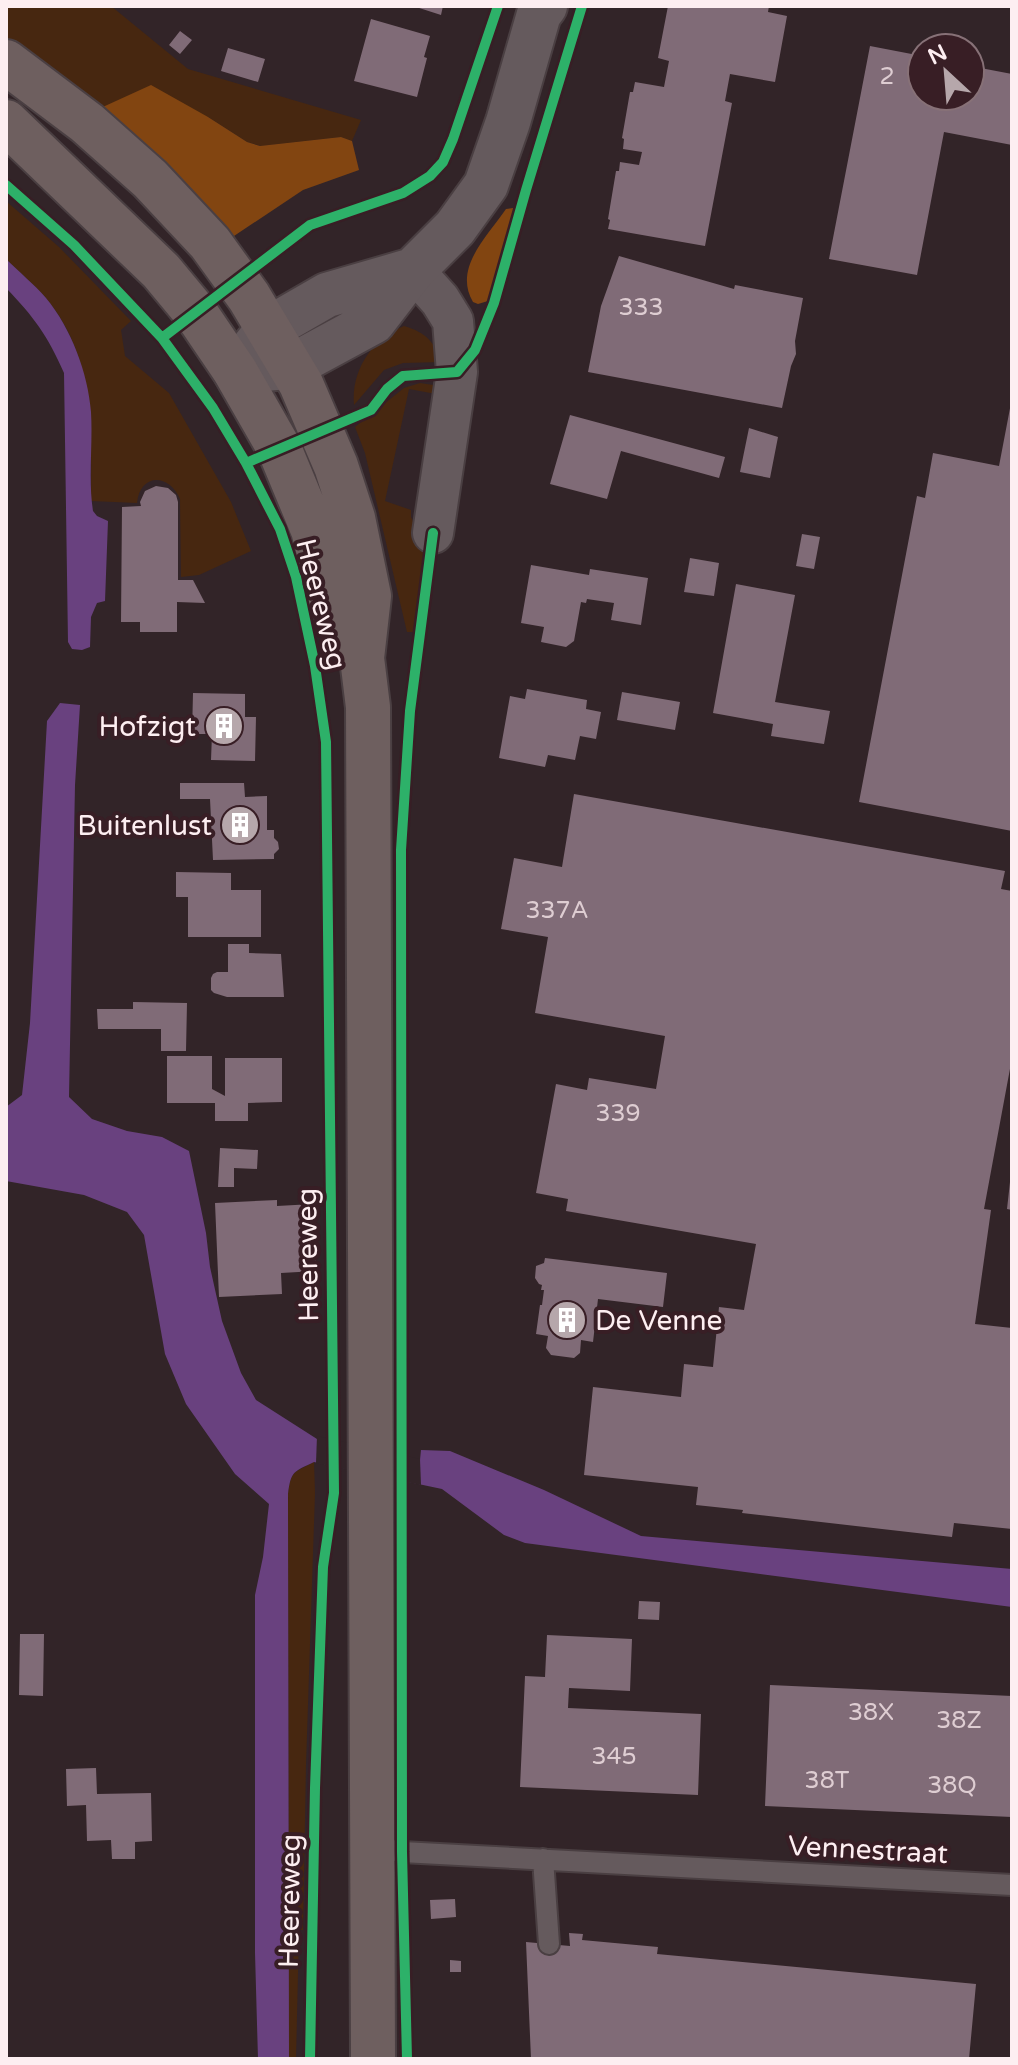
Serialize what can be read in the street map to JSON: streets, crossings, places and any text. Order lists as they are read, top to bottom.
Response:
{
  "streets": {
    "main road": ["Heereweg"],
    "lane": ["Vennestraat"]
  },
  "places": {
    "building": ["Hofzigt", "Buitenlust", "De Venne"]
  },
  "house_numbers": [
    "2",
    "333",
    "337A",
    "339",
    "38X",
    "38Z",
    "345",
    "38T",
    "38Q"
  ],
  "north": "top left"
}
